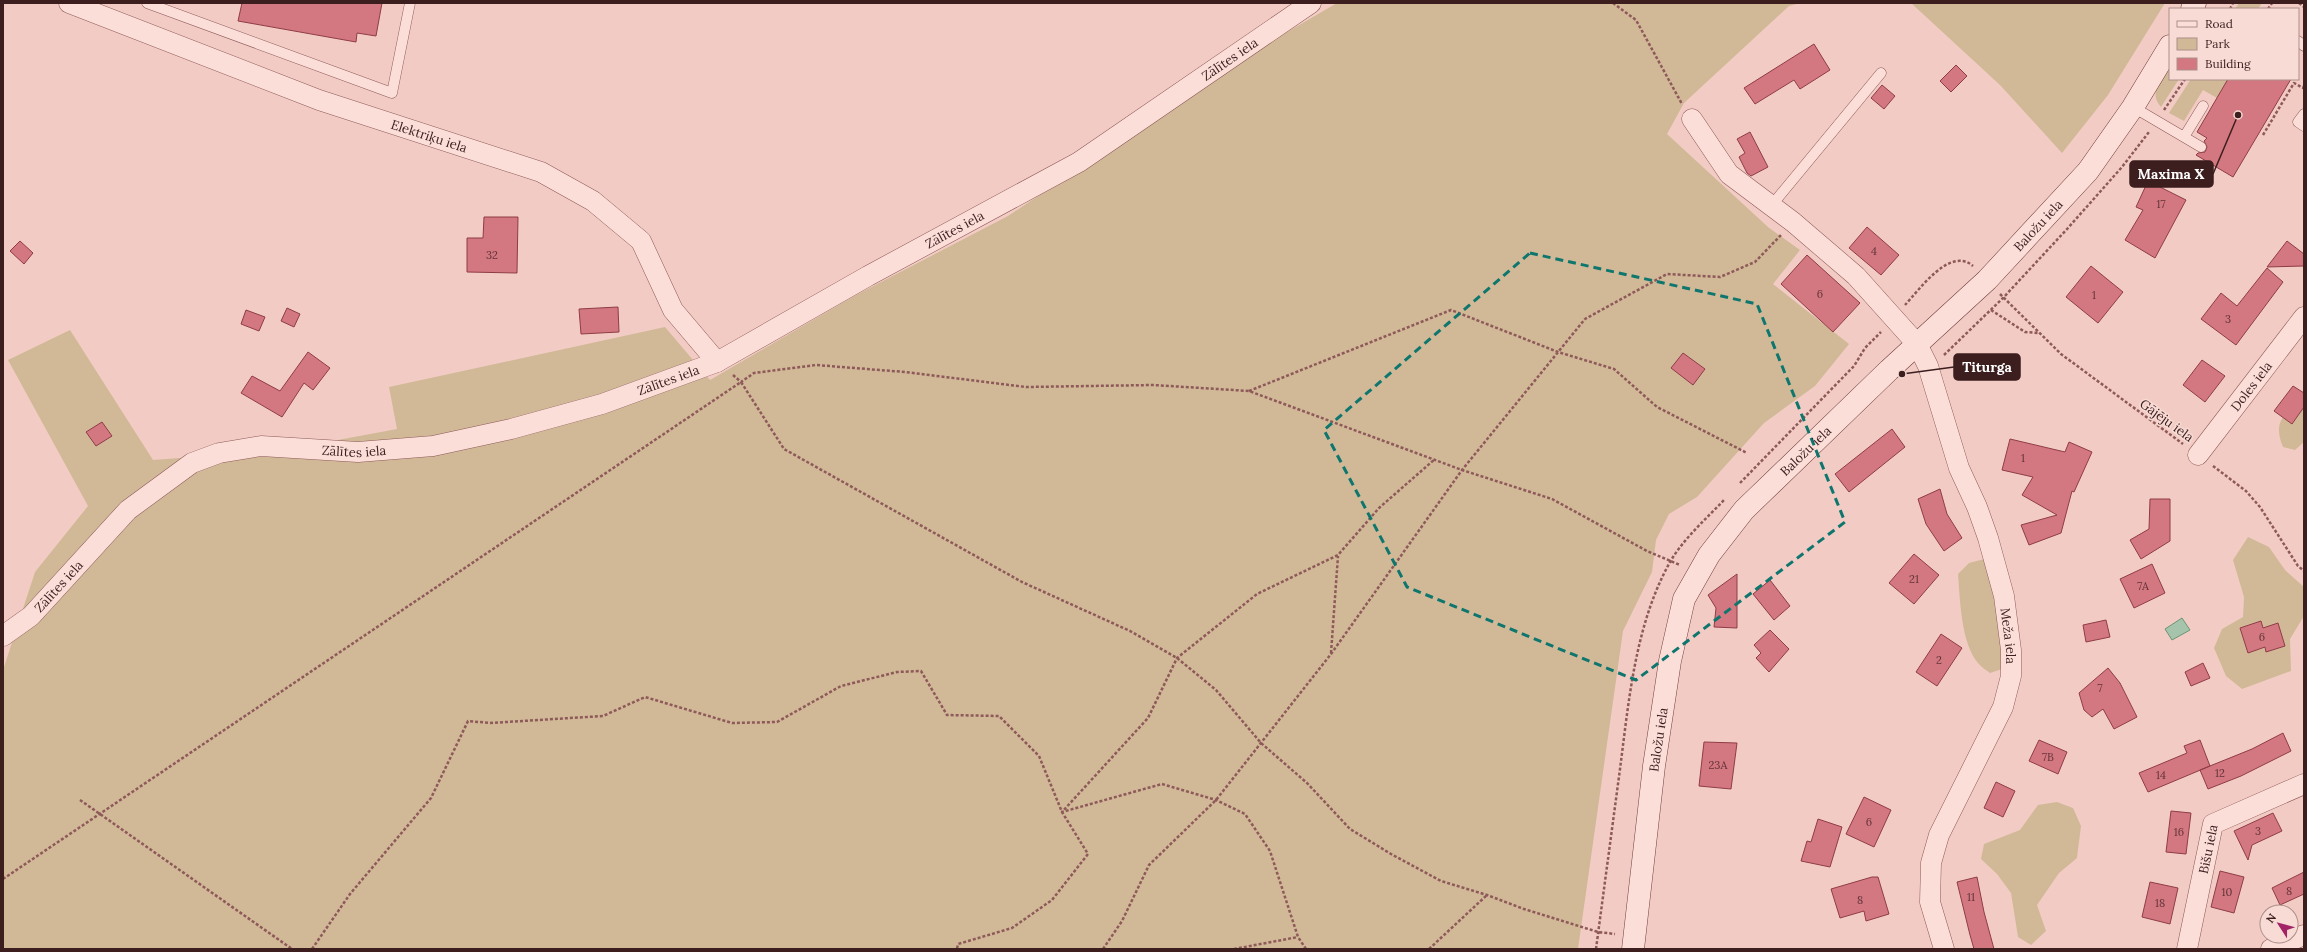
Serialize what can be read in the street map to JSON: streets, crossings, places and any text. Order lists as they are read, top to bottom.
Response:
{
  "streets": {
    "main road": ["Baložu iela"],
    "street": [
      "Zālītes iela",
      "Elektriķu iela",
      "Doles iela",
      "Meža iela",
      "Bišu iela"
    ],
    "path": ["Gājēju iela"]
  },
  "crossings": [
    ["Zālītes iela", "Elektriķu iela"],
    ["Baložu iela", "Meža iela"],
    ["Doles iela", "Gājēju iela"]
  ],
  "places": ["Maxima X", "Titurga"],
  "house_numbers": [
    "17",
    "4",
    "32",
    "6",
    "1",
    "3",
    "1",
    "21",
    "7A",
    "6",
    "2",
    "7",
    "7B",
    "23A",
    "12",
    "14",
    "6",
    "3",
    "16",
    "8",
    "10",
    "11",
    "8",
    "18"
  ],
  "legend": ["Road", "Park", "Building"],
  "north": "top left"
}
